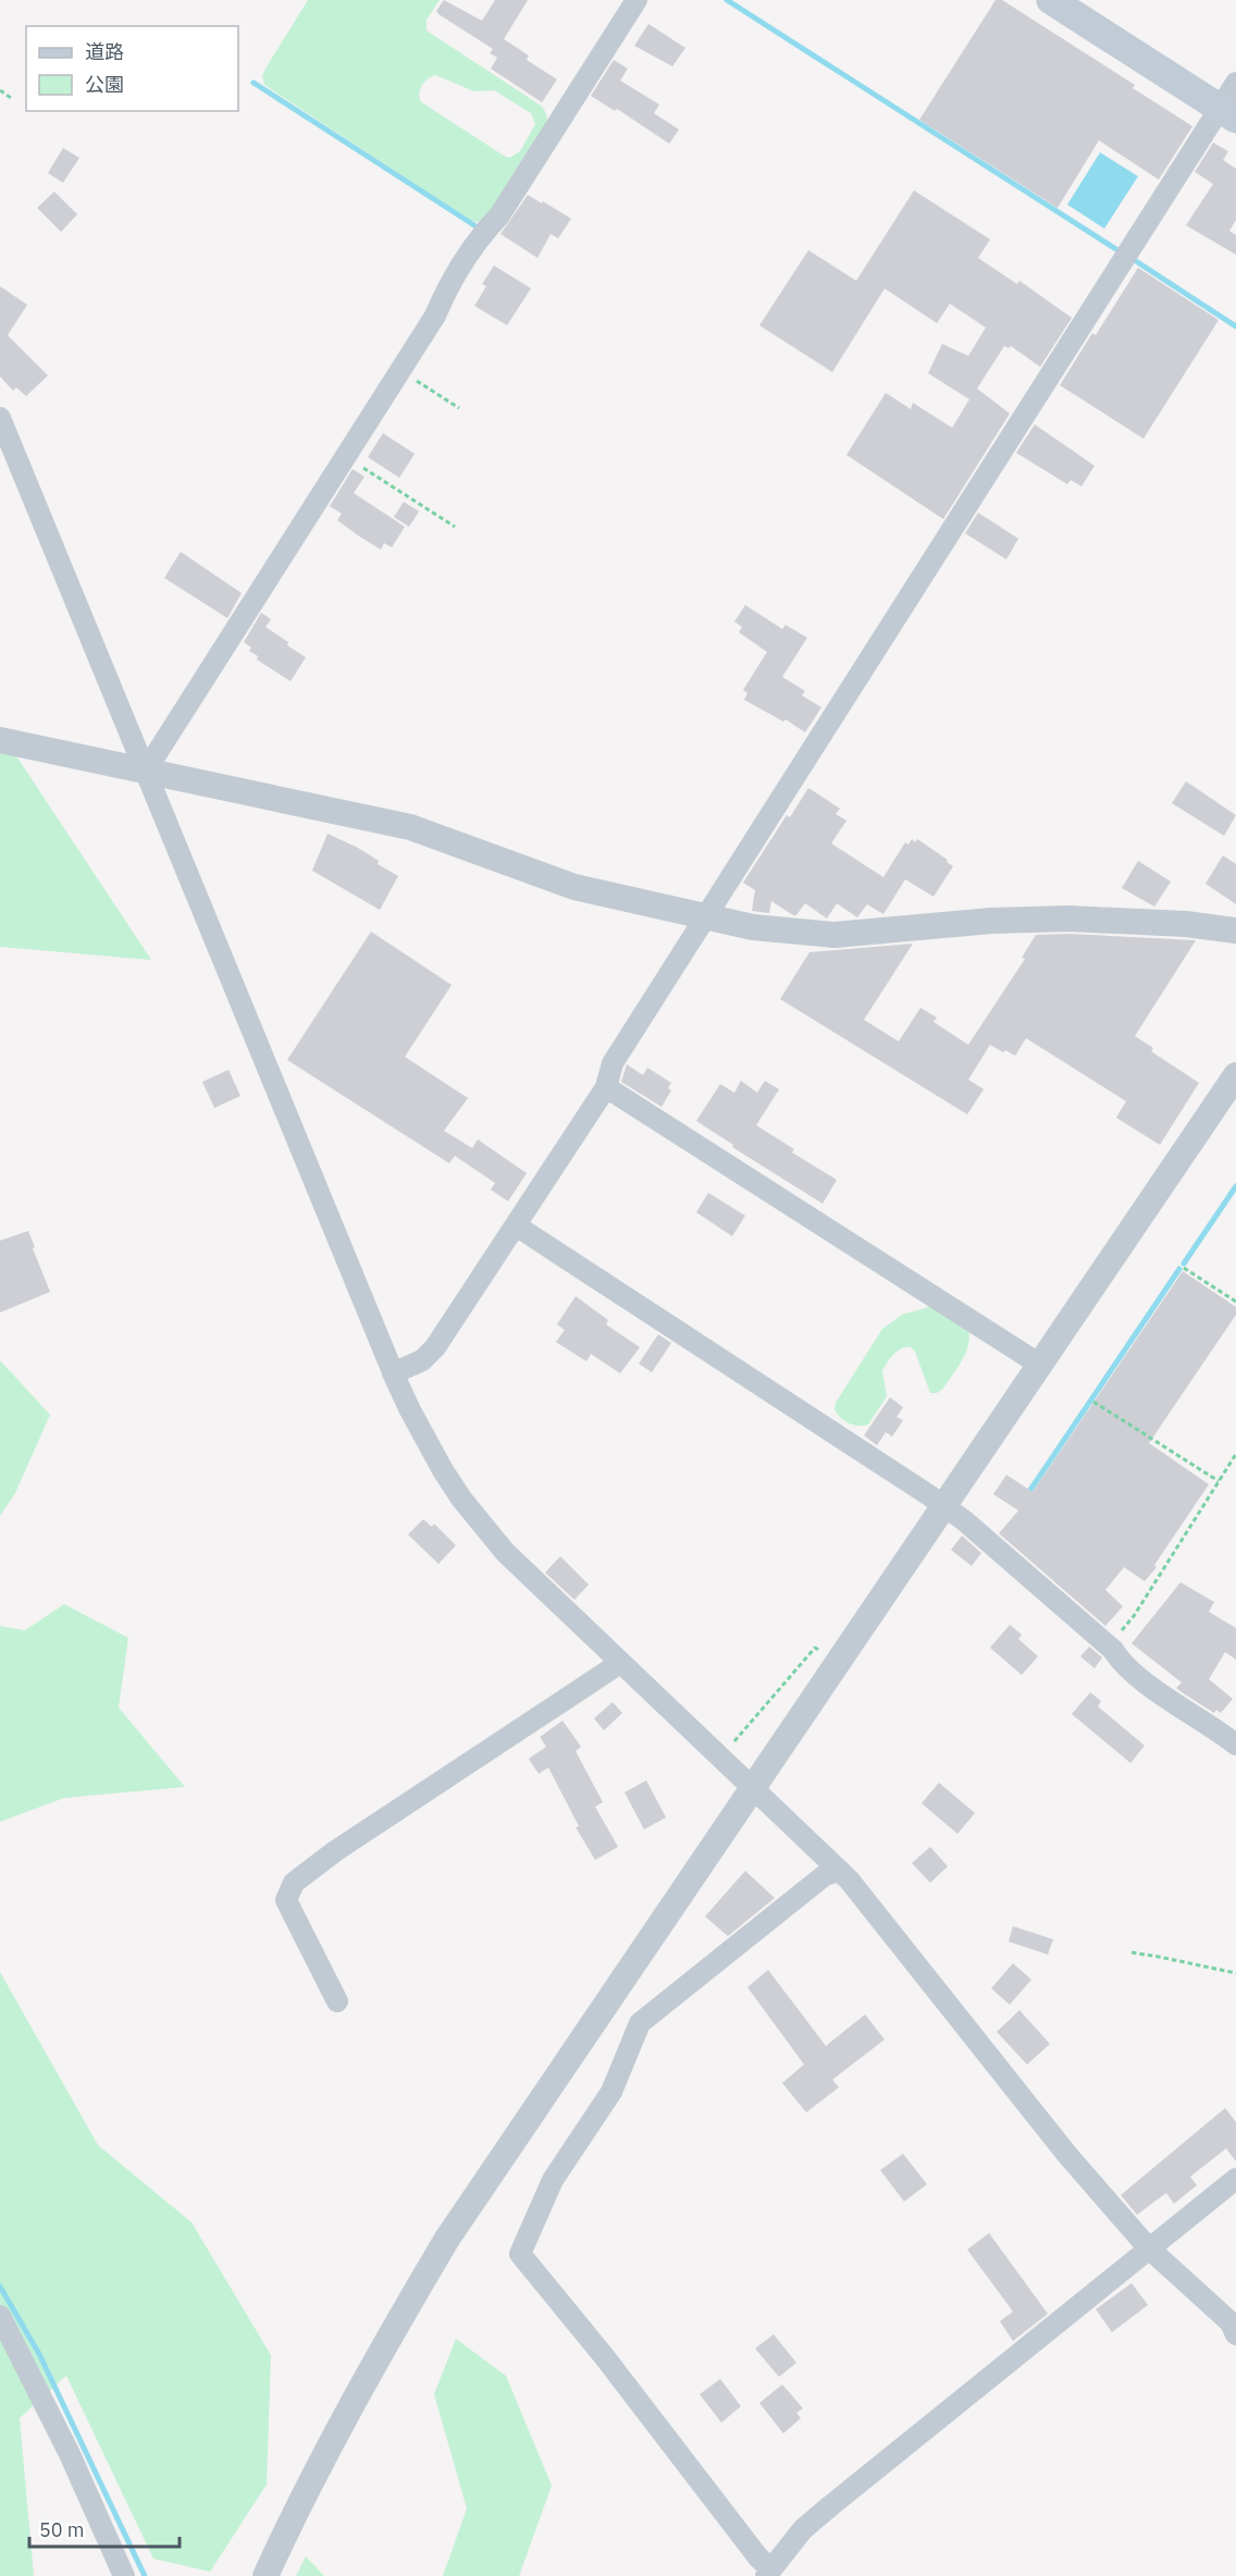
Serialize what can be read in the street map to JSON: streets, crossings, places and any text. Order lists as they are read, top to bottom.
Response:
{
  "legend": ["道路", "公園"],
  "scale_bar": "50 m"
}
